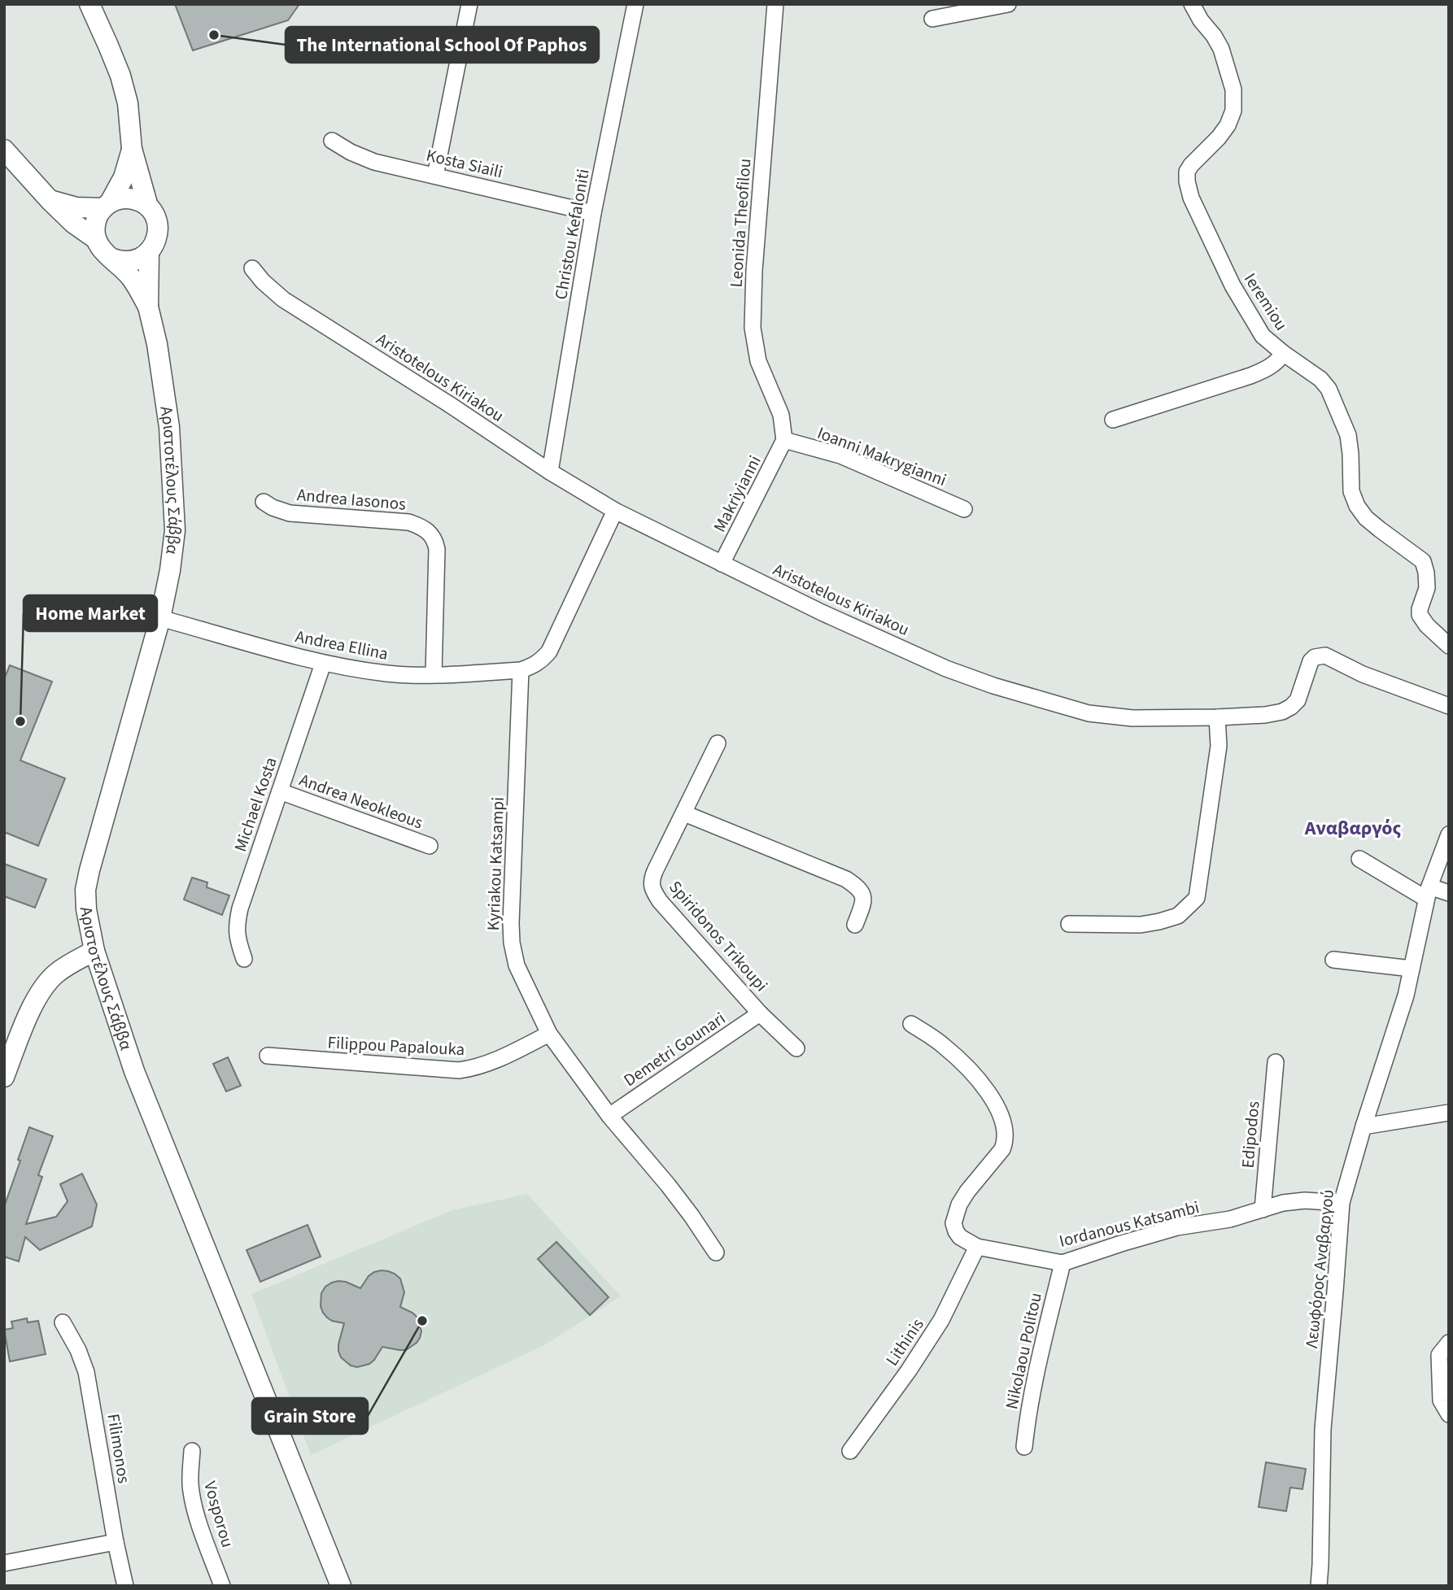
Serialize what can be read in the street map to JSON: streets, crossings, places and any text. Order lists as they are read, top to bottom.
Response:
{
  "streets": {
    "street": [
      "Kosta Siaili",
      "Leonida Theofilou",
      "Christou Kefaloniti",
      "Ieremiou",
      "Aristotelous Kiriakou",
      "Ioanni Makrygianni",
      "Αριστοτέλους Σάββα",
      "Makriyianni",
      "Andrea Iasonos",
      "Andrea Ellina",
      "Andrea Neokleous",
      "Michael Kosta",
      "Kyriakou Katsampi",
      "Spiridonos Trikoupi",
      "Filippou Papalouka",
      "Demetri Gounari",
      "Edipodos",
      "Iordanous Katsambi",
      "Λεωφόρος Αναβαργού",
      "Lithinis",
      "Nikolaou Politou",
      "Filimonos",
      "Vosporou"
    ]
  },
  "crossings": [
    ["Kosta Siaili", "Christou Kefaloniti"],
    ["Leonida Theofilou", "Ioanni Makrygianni"],
    ["Leonida Theofilou", "Makriyianni"],
    ["Christou Kefaloniti", "Aristotelous Kiriakou"],
    ["Aristotelous Kiriakou", "Makriyianni"],
    ["Ioanni Makrygianni", "Makriyianni"],
    ["Αριστοτέλους Σάββα", "Andrea Ellina"],
    ["Andrea Iasonos", "Andrea Ellina"],
    ["Andrea Ellina", "Michael Kosta"],
    ["Andrea Ellina", "Kyriakou Katsampi"],
    ["Andrea Neokleous", "Michael Kosta"],
    ["Kyriakou Katsampi", "Filippou Papalouka"],
    ["Kyriakou Katsampi", "Demetri Gounari"],
    ["Spiridonos Trikoupi", "Demetri Gounari"],
    ["Edipodos", "Iordanous Katsambi"],
    ["Iordanous Katsambi", "Λεωφόρος Αναβαργού"],
    ["Iordanous Katsambi", "Lithinis"],
    ["Iordanous Katsambi", "Nikolaou Politou"]
  ],
  "districts": ["Αναβαργός"],
  "places": ["The International School Of Paphos", "Home Market", "Grain Store"]
}
